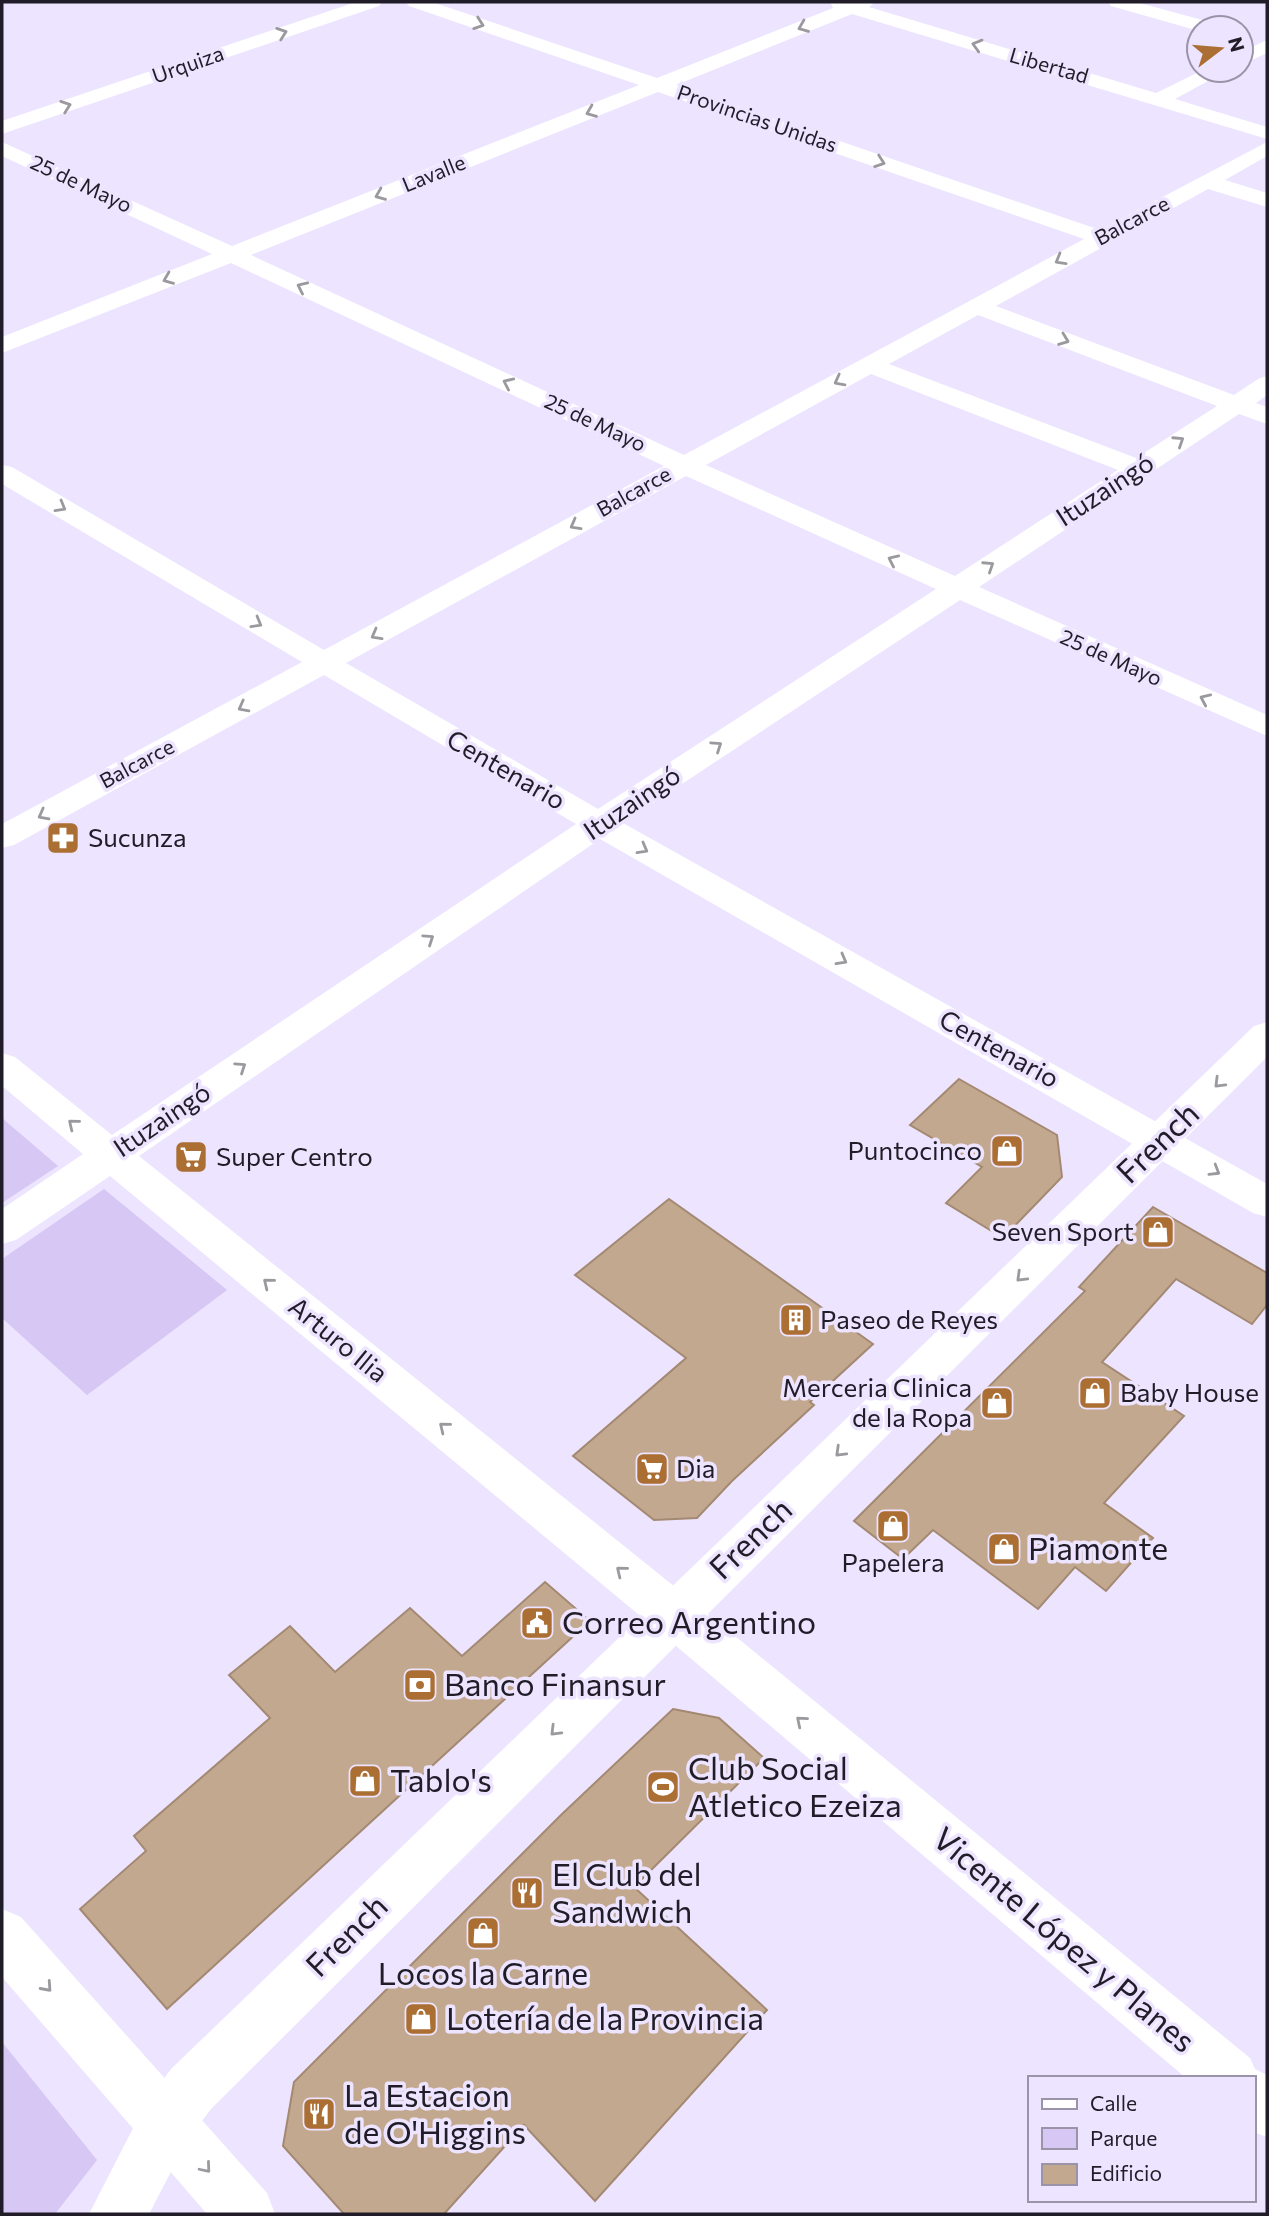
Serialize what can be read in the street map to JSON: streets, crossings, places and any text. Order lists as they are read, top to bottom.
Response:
{
  "streets": {
    "street": [
      "Urquiza",
      "Libertad",
      "Provincias Unidas",
      "Lavalle",
      "25 de Mayo",
      "Balcarce",
      "Ituzaingó",
      "Centenario",
      "French",
      "Arturo Ilia",
      "Vicente López y Planes"
    ]
  },
  "crossings": [
    ["Libertad", "Lavalle"],
    ["Provincias Unidas", "Lavalle"],
    ["Provincias Unidas", "Balcarce"],
    ["Lavalle", "25 de Mayo"],
    ["25 de Mayo", "Balcarce"],
    ["25 de Mayo", "Ituzaingó"],
    ["Balcarce", "Centenario"],
    ["Ituzaingó", "Centenario"],
    ["Ituzaingó", "Arturo Ilia"],
    ["Centenario", "French"],
    ["French", "Arturo Ilia"],
    ["French", "Vicente López y Planes"],
    ["Arturo Ilia", "Vicente López y Planes"]
  ],
  "one_way": [
    "Urquiza",
    "Lavalle",
    "Balcarce",
    "Ituzaingó",
    "Centenario",
    "French",
    "Arturo Ilia",
    "Vicente López y Planes"
  ],
  "places": {
    "pharmacy": ["Sucunza"],
    "shop": [
      "Puntocinco",
      "Seven Sport",
      "Baby House",
      "Merceria Clinica de la Ropa",
      "Papelera",
      "Piamonte",
      "Tablo's",
      "Locos la Carne",
      "Lotería de la Provincia"
    ],
    "supermarket": ["Super Centro", "Dia"],
    "building": ["Paseo de Reyes"],
    "public building": ["Correo Argentino"],
    "bank": ["Banco Finansur"],
    "sports": ["Club Social Atletico Ezeiza"],
    "restaurant": ["El Club del Sandwich", "La Estacion de O'Higgins"]
  },
  "legend": ["Calle", "Parque", "Edificio"],
  "north": "right"
}
